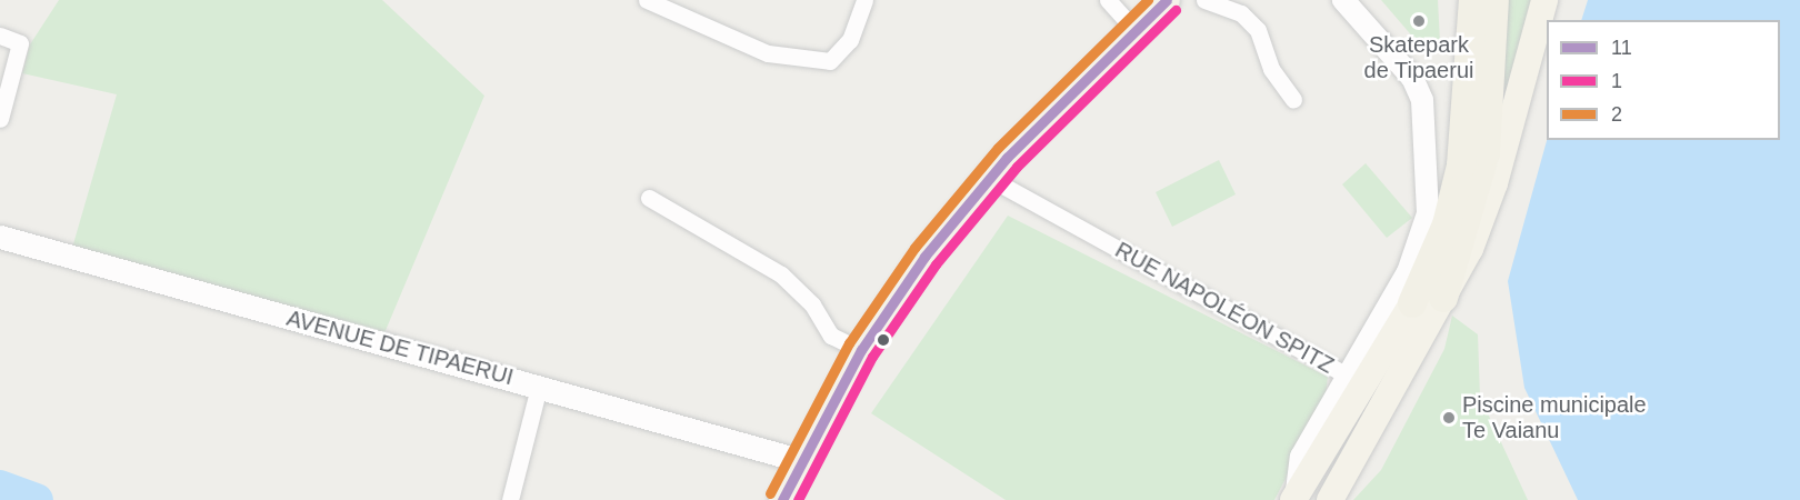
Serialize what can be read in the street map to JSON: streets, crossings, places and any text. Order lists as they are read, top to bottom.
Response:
{
  "streets": {
    "main road": ["AVENUE DE TIPAERUI"],
    "street": ["RUE NAPOLÉON SPITZ"]
  },
  "places": ["Skatepark de Tipaerui", "Piscine municipale Te Vaianu"],
  "lines": ["transit line 11", "transit line 2", "transit line 1"],
  "legend": ["11", "1", "2"]
}
